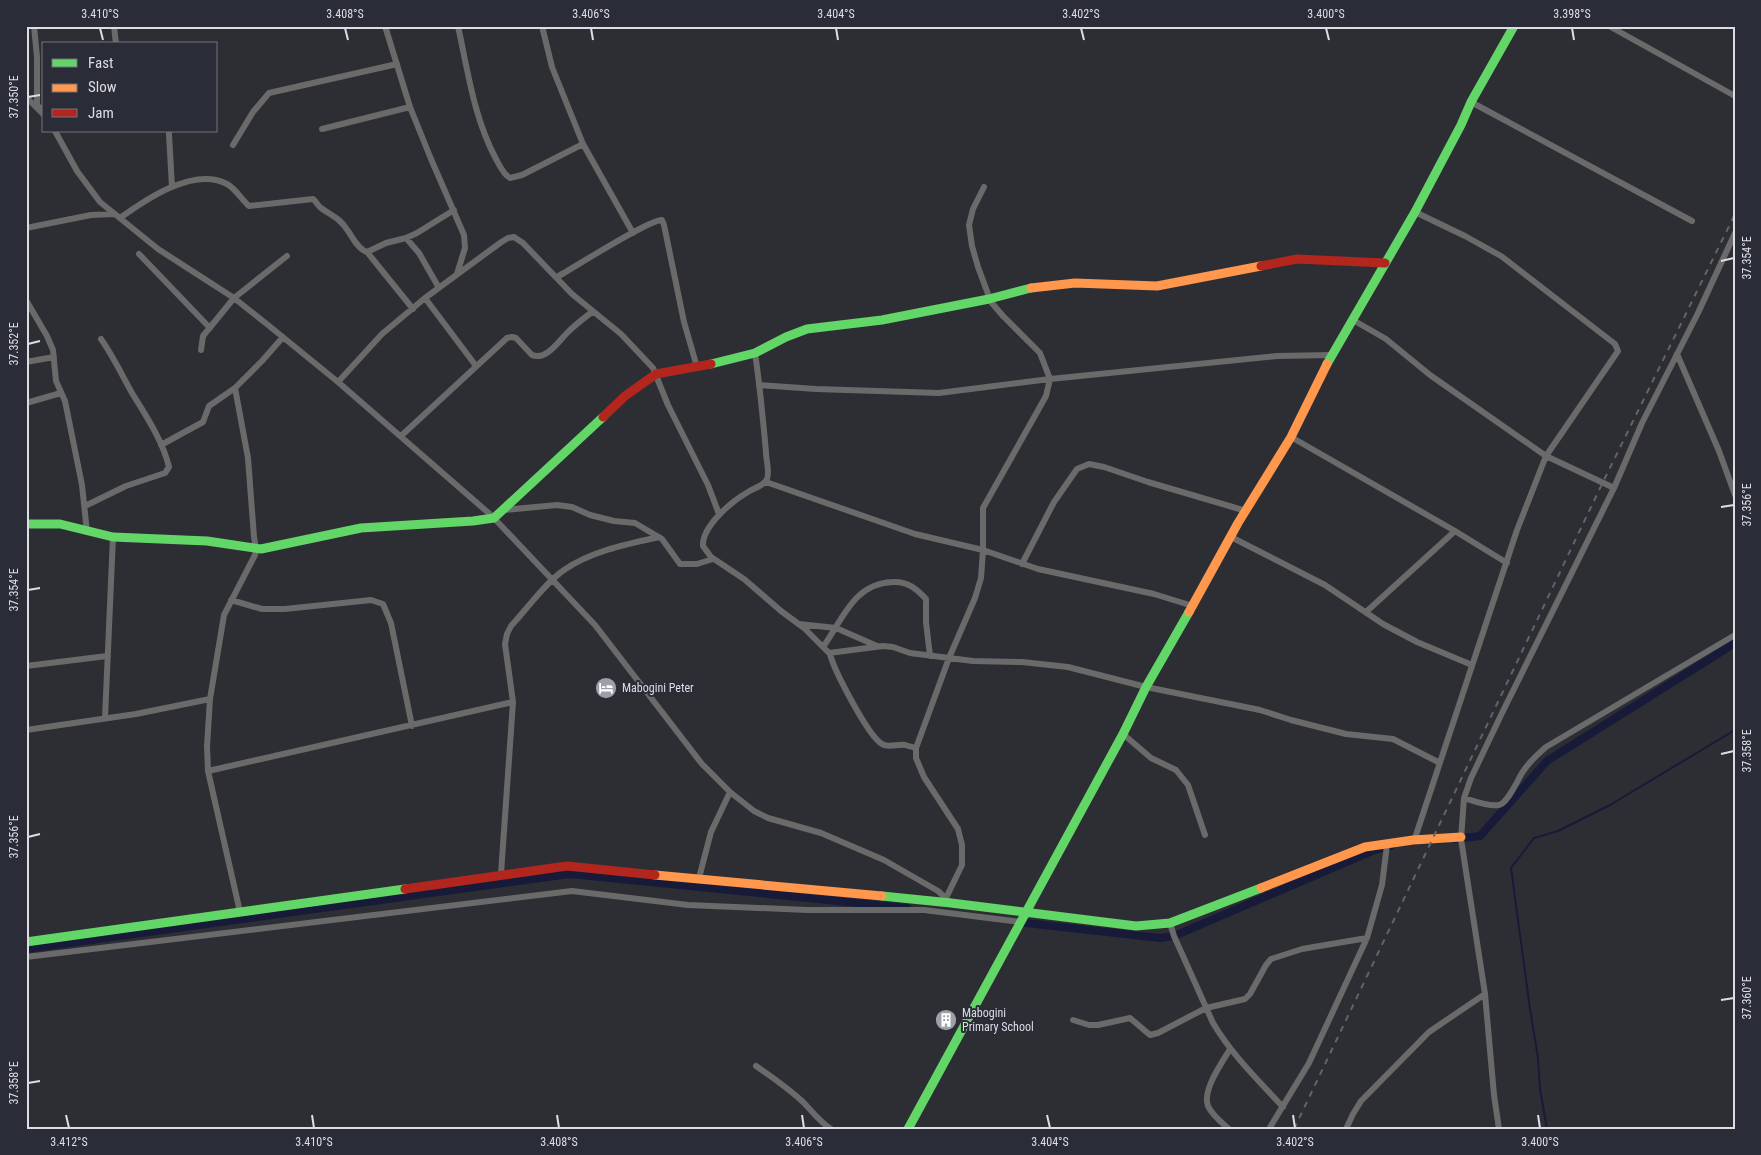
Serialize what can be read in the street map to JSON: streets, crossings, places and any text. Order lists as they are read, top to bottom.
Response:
{
  "places": {
    "hotel": ["Mabogini Peter"],
    "building": ["Mabogini Primary School"]
  },
  "legend": ["Fast", "Slow", "Jam"],
  "coordinates": [
    "3.410°S",
    "3.408°S",
    "3.406°S",
    "3.404°S",
    "3.402°S",
    "3.400°S",
    "3.398°S",
    "37.350°E",
    "37.354°E",
    "37.352°E",
    "37.356°E",
    "37.358°E",
    "37.360°E",
    "3.412°S"
  ]
}
